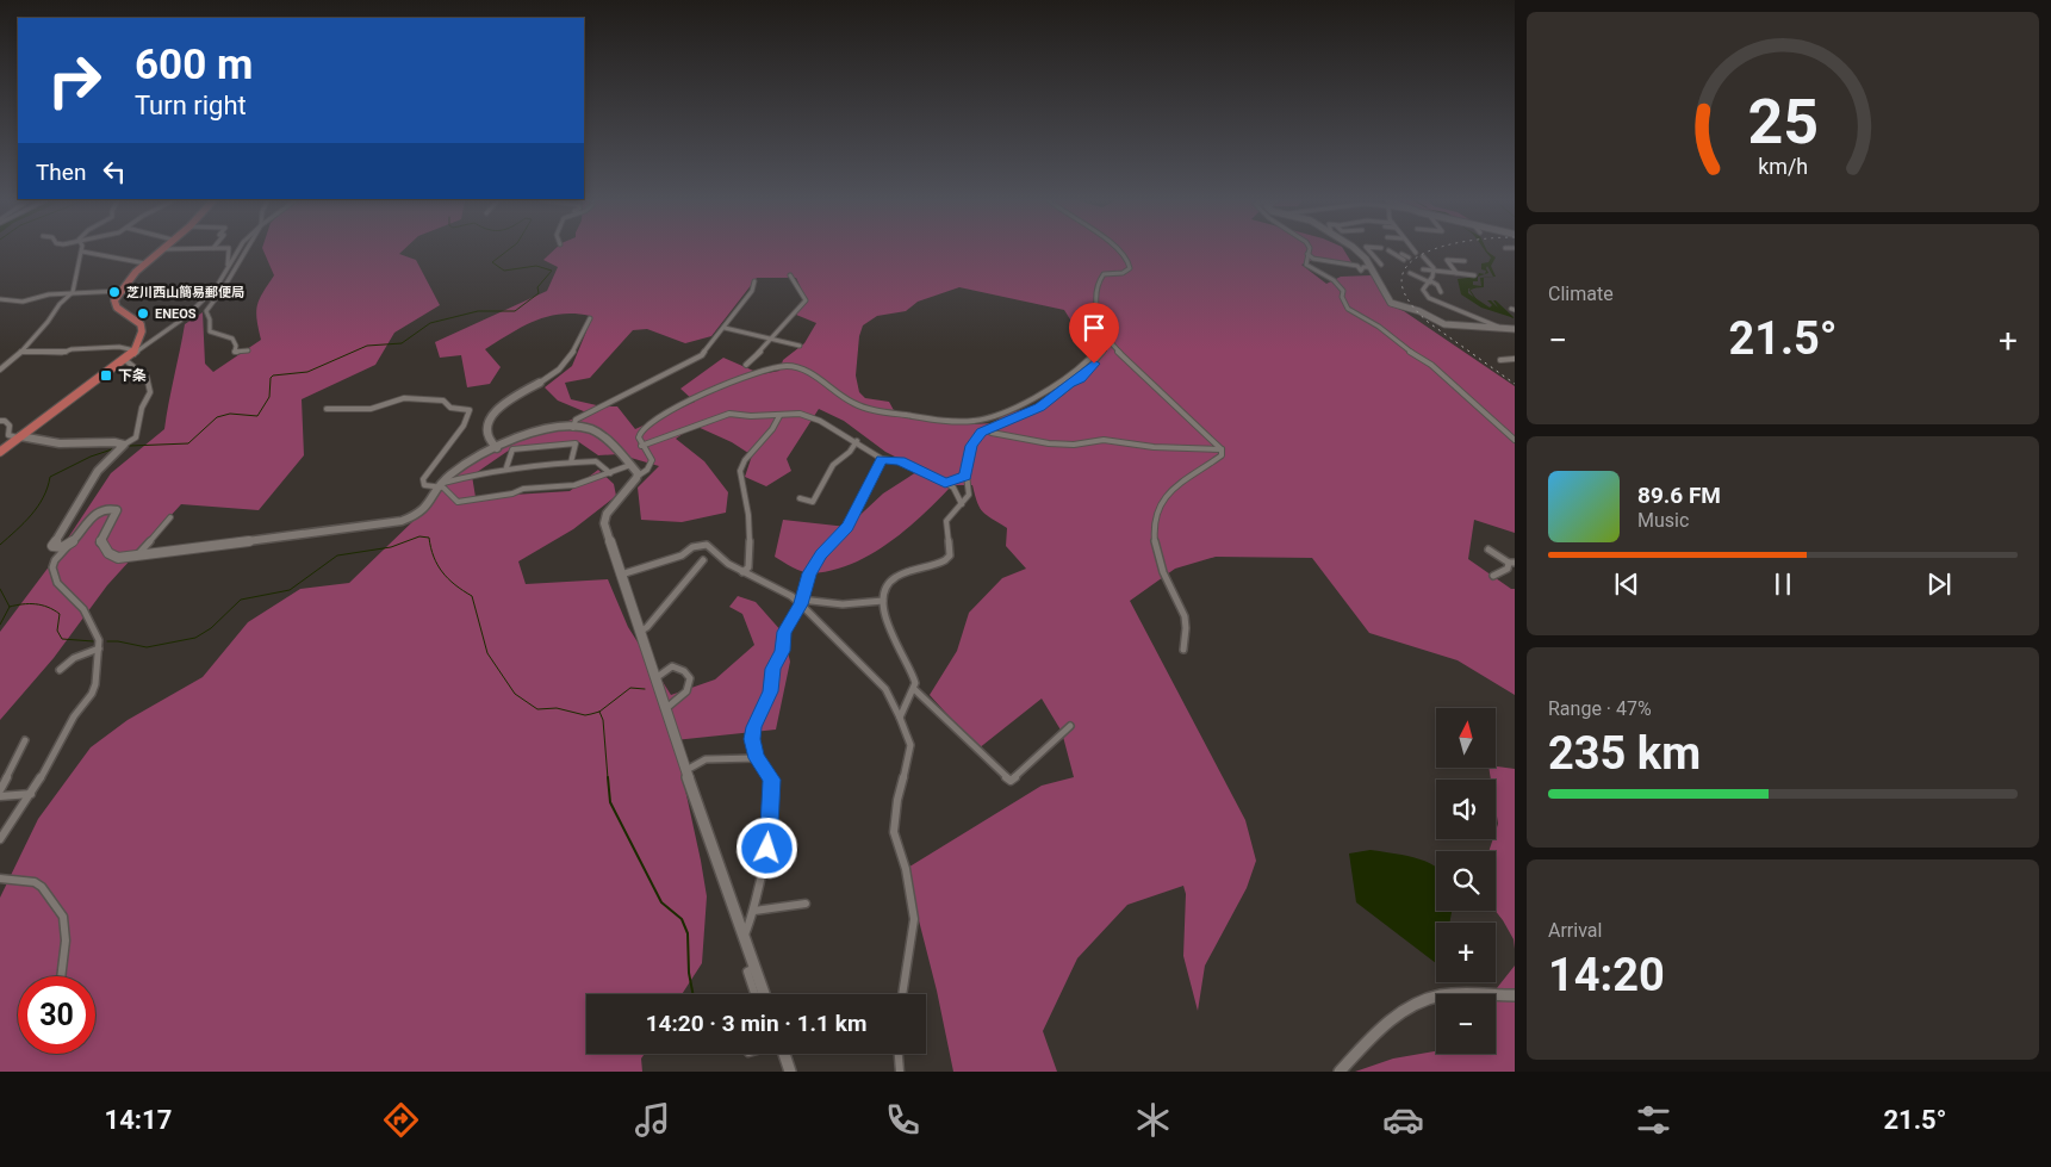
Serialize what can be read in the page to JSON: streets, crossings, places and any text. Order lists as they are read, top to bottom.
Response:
{
  "places": {
    "other": ["芝川西山簡易郵便局", "ENEOS"],
    "transit": ["下条"]
  },
  "north": "top",
  "page": {
    "turn": ["600 m", "Turn right"],
    "then": "Then",
    "tile": [
      "Climate",
      ["Range · 47%", "235 km"],
      ["Arrival", "14:20"]
    ],
    "heat": ["−", "21.5°", "+"],
    "song": ["89.6 FM", "Music"],
    "map_buttons": ["+", "−"],
    "limit": "30",
    "trip": "14:20 · 3 min · 1.1 km",
    "tabs": ["14:17", "21.5°"],
    "gauge": ["25", "km/h"]
  }
}
